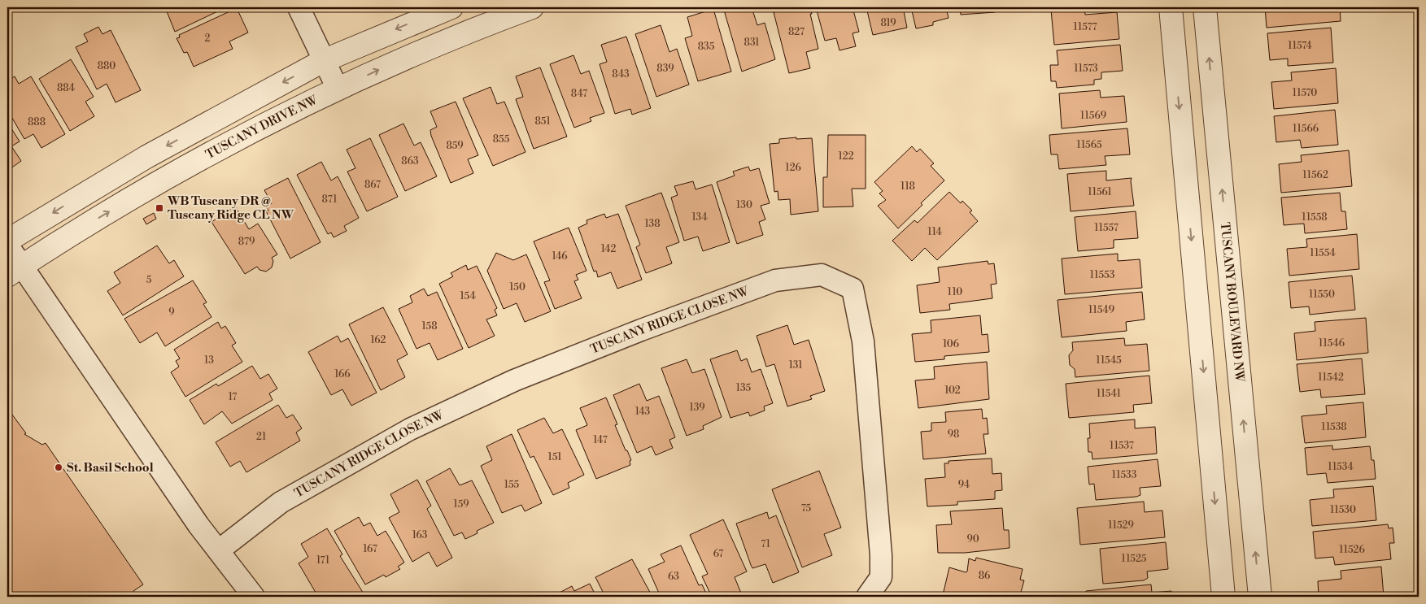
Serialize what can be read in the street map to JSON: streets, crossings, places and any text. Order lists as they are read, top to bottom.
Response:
{
  "streets": {
    "street": ["TUSCANY DRIVE NW", "TUSCANY BOULEVARD NW", "TUSCANY RIDGE CLOSE NW"]
  },
  "places": {
    "transit": ["WB Tuscany DR @ Tuscany Ridge CL NW"],
    "other": ["St. Basil School"]
  },
  "house_numbers": [
    "819",
    "11577",
    "827",
    "2",
    "831",
    "11574",
    "835",
    "880",
    "839",
    "11573",
    "843",
    "884",
    "11570",
    "847",
    "11569",
    "851",
    "888",
    "11566",
    "855",
    "11565",
    "859",
    "122",
    "863",
    "126",
    "11562",
    "867",
    "118",
    "11561",
    "871",
    "130",
    "134",
    "11558",
    "138",
    "11557",
    "114",
    "879",
    "142",
    "11554",
    "146",
    "11553",
    "5",
    "150",
    "110",
    "11550",
    "154",
    "11549",
    "9",
    "158",
    "162",
    "11546",
    "106",
    "13",
    "11545",
    "131",
    "166",
    "11542",
    "135",
    "102",
    "11541",
    "17",
    "139",
    "143",
    "11538",
    "98",
    "21",
    "147",
    "11537",
    "151",
    "11534",
    "11533",
    "155",
    "94",
    "159",
    "75",
    "11530",
    "11529",
    "163",
    "90",
    "71",
    "167",
    "11526",
    "67",
    "11525",
    "171",
    "86",
    "63"
  ]
}
